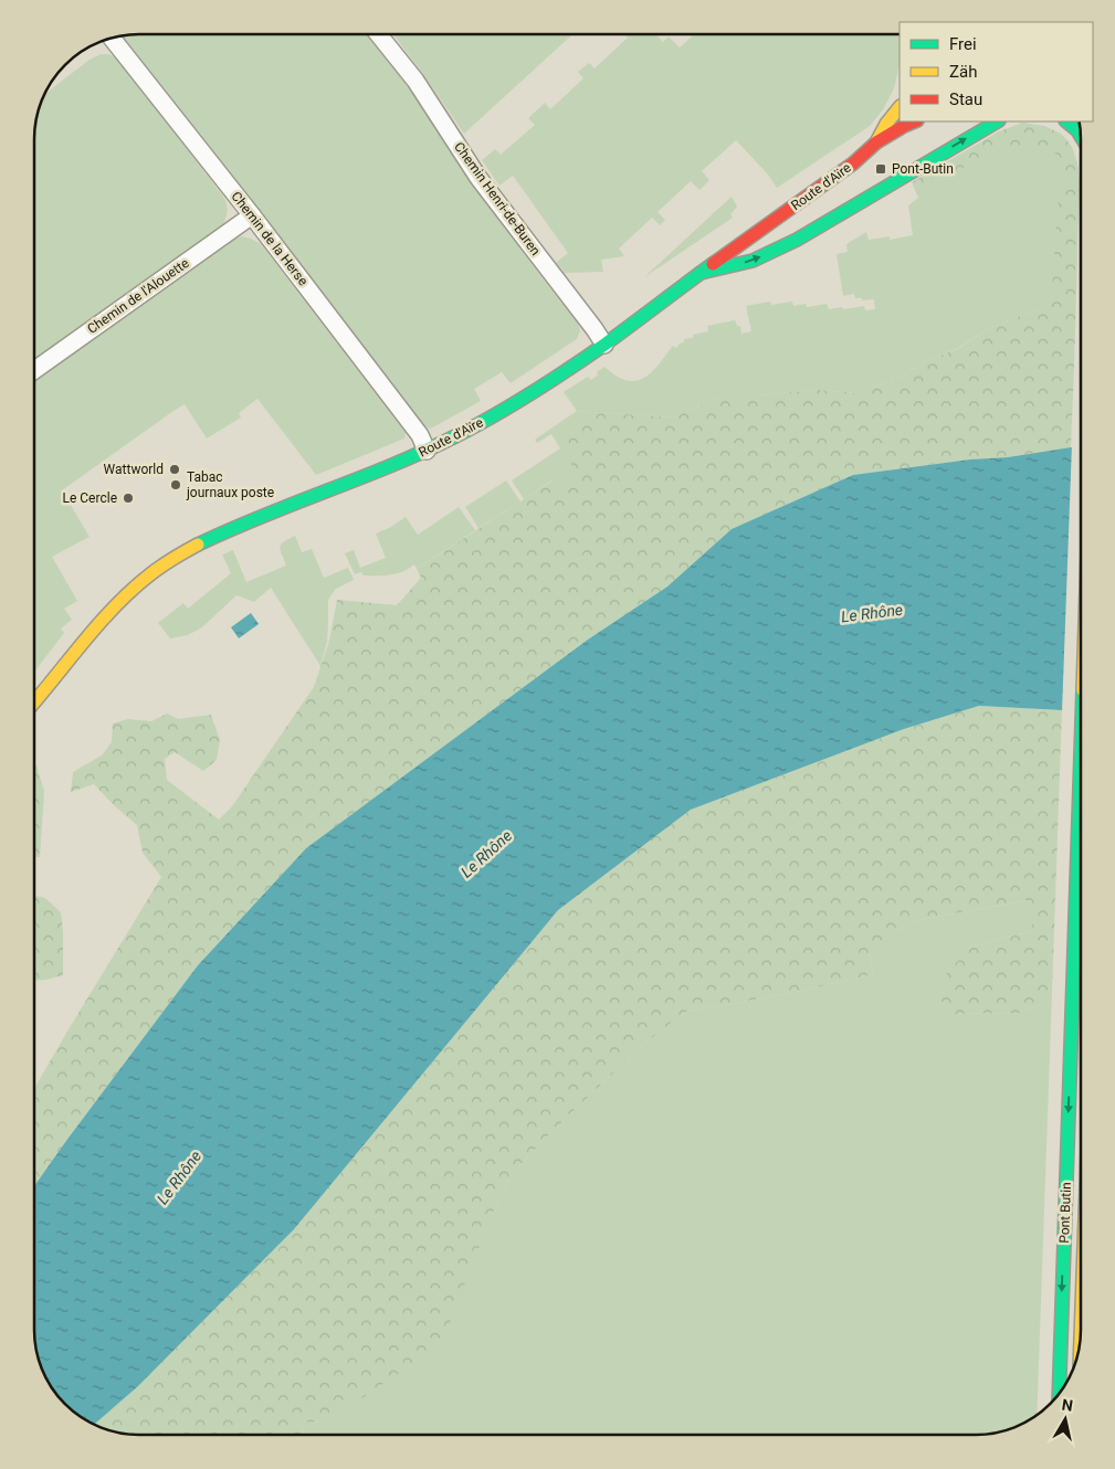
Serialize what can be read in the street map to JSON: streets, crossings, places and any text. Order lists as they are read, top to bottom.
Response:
{
  "streets": {
    "main road": ["Route d'Aïre", "Pont Butin"],
    "street": ["Chemin Henri-de-Buren", "Chemin de la Herse", "Chemin de l'Alouette"]
  },
  "crossings": [
    ["Route d'Aïre", "Chemin Henri-de-Buren"],
    ["Route d'Aïre", "Chemin de la Herse"],
    ["Chemin de la Herse", "Chemin de l'Alouette"]
  ],
  "one_way": ["Pont Butin"],
  "water": ["Le Rhône"],
  "places": {
    "transit": ["Pont-Butin"],
    "other": ["Wattworld", "Tabac journaux poste", "Le Cercle"]
  },
  "legend": ["Frei", "Zäh", "Stau"],
  "north": "top"
}
